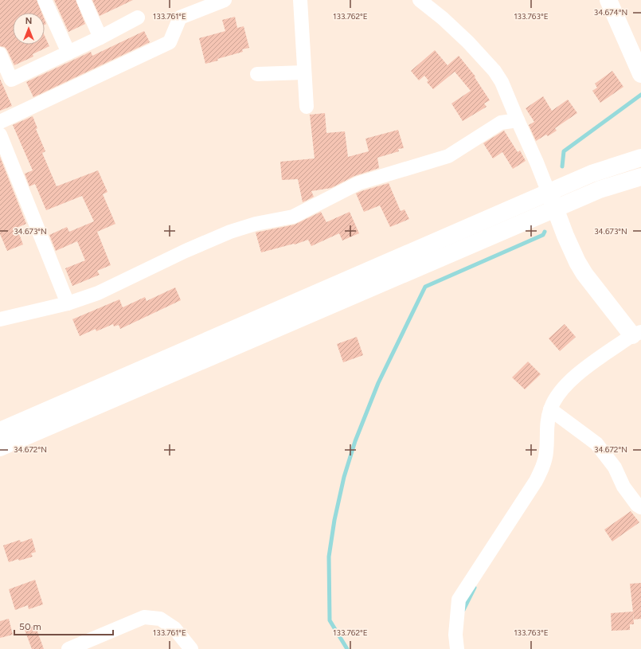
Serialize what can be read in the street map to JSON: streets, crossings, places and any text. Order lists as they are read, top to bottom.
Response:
{
  "scale_bar": "50 m",
  "north": "top",
  "coordinates": [
    "34.674°N",
    "133.761°E",
    "133.762°E",
    "133.763°E",
    "34.673°N",
    "34.672°N"
  ]
}
